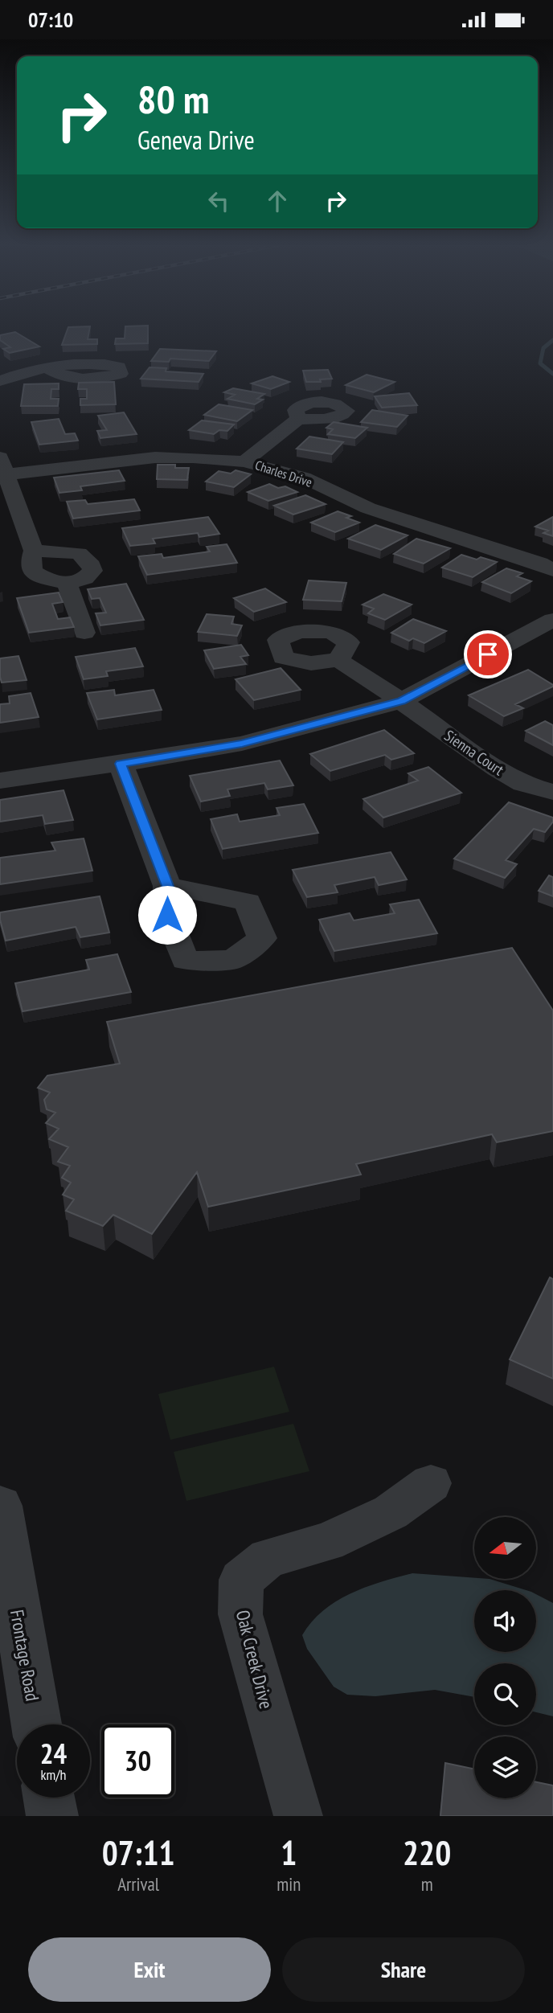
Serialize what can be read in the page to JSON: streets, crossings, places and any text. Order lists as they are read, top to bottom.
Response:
{
  "streets": {
    "street": [
      "Charles Drive",
      "Sienna Court",
      "Frontage Road",
      "Oak Creek Drive"
    ]
  },
  "north": "left",
  "page": {
    "status": "07:10",
    "turn": ["80 m", "Geneva Drive"],
    "speed": "24 km/h",
    "limit": "30",
    "eta": [
      "07:11",
      "Arrival",
      "1",
      "min",
      "220",
      "m"
    ],
    "buttons": ["Exit", "Share"]
  }
}
